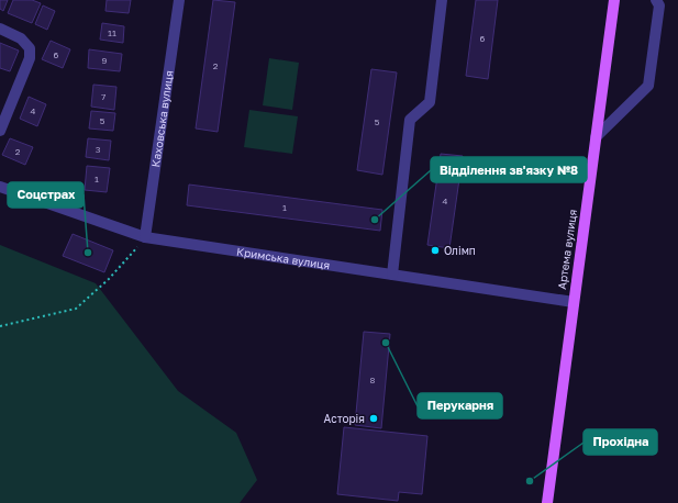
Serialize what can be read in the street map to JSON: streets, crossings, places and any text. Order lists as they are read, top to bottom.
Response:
{
  "streets": {
    "main road": ["Артема вулиця"],
    "street": ["Каховська вулиця", "Кримська вулиця"]
  },
  "crossings": [
    ["Каховська вулиця", "Кримська вулиця"],
    ["Артема вулиця", "Кримська вулиця"]
  ],
  "places": [
    "Відділення зв'язку №8",
    "Олімп",
    "Соцстрах",
    "Перукарня",
    "Асторія",
    "Прохідна"
  ],
  "house_numbers": [
    "11",
    "6",
    "6",
    "9",
    "2",
    "7",
    "4",
    "5",
    "5",
    "3",
    "2",
    "1",
    "4",
    "1",
    "8"
  ]
}
